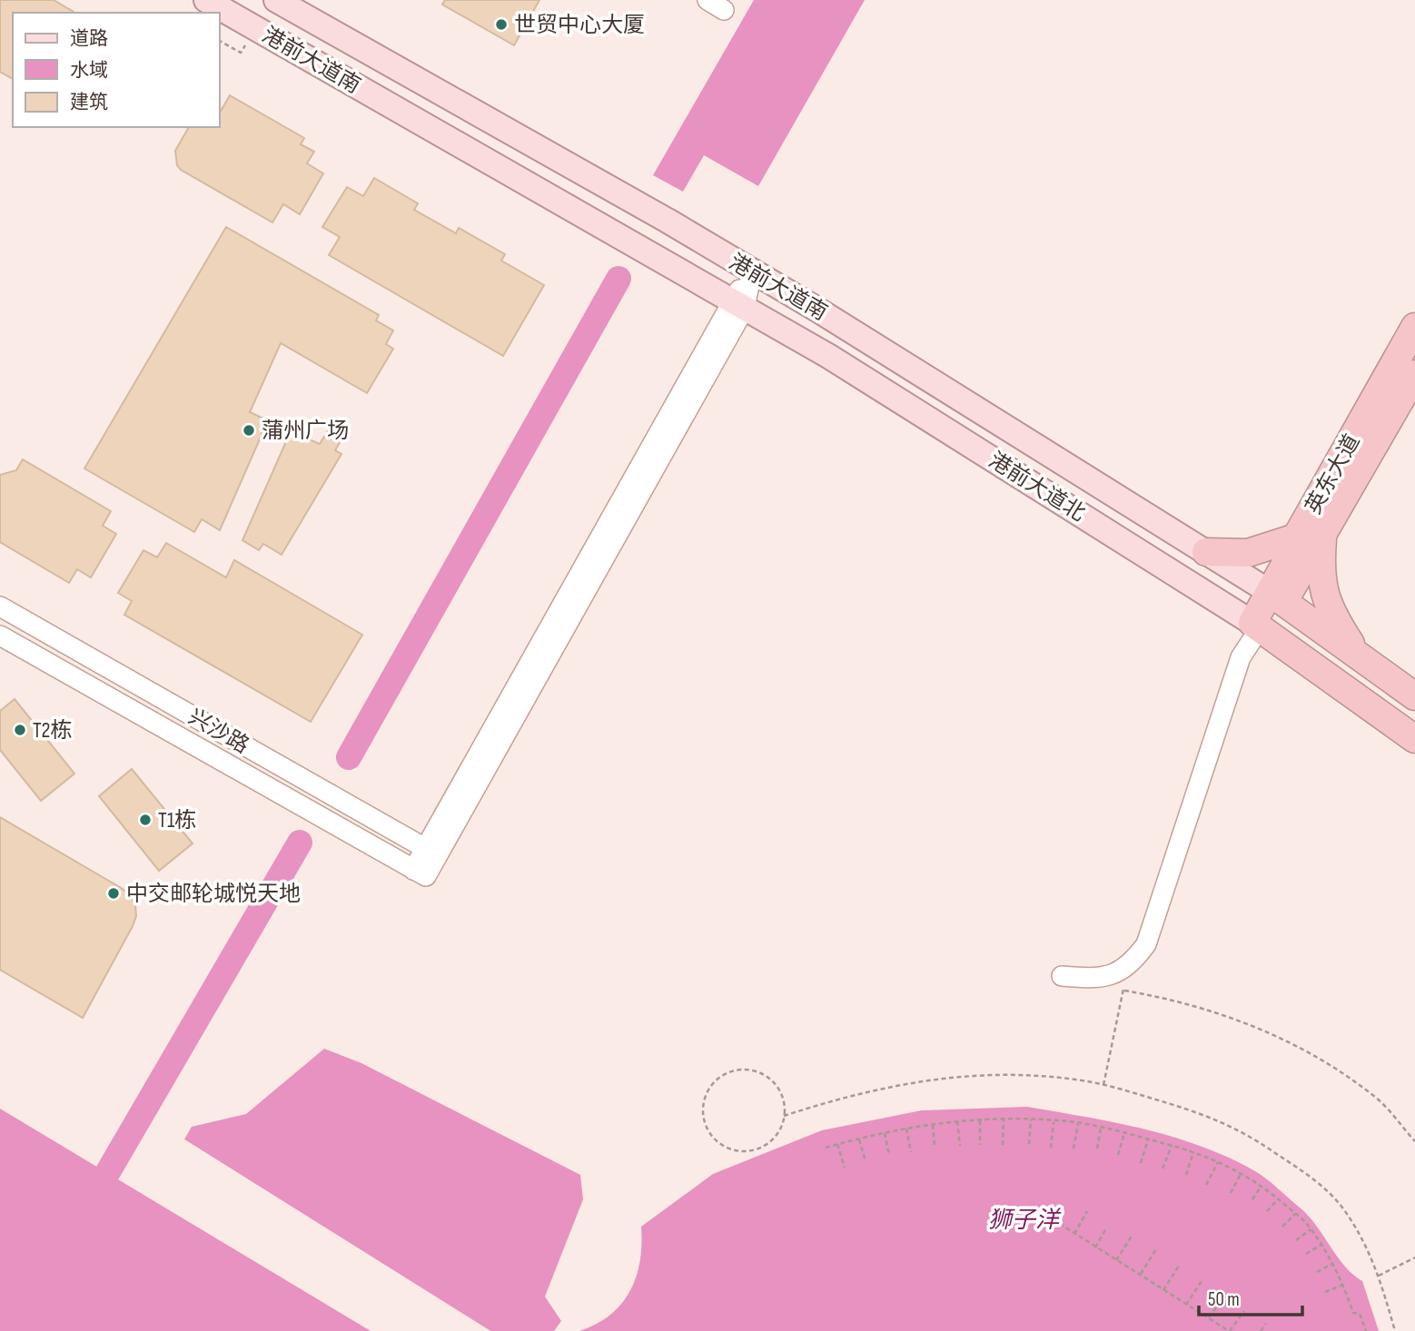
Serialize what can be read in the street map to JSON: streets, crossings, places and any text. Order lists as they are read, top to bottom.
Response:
{
  "streets": {
    "highway": ["英东大道", "港前大道北"],
    "main road": ["港前大道南"],
    "street": ["兴沙路"]
  },
  "crossings": [
    ["港前大道南", "英东大道"],
    ["港前大道南", "港前大道北"],
    ["英东大道", "港前大道北"]
  ],
  "water": ["狮子洋"],
  "places": [
    "世贸中心大厦",
    "蒲州广场",
    "T2栋",
    "T1栋",
    "中交邮轮城悦天地"
  ],
  "legend": ["道路", "水域", "建筑"],
  "scale_bar": "50 m"
}
